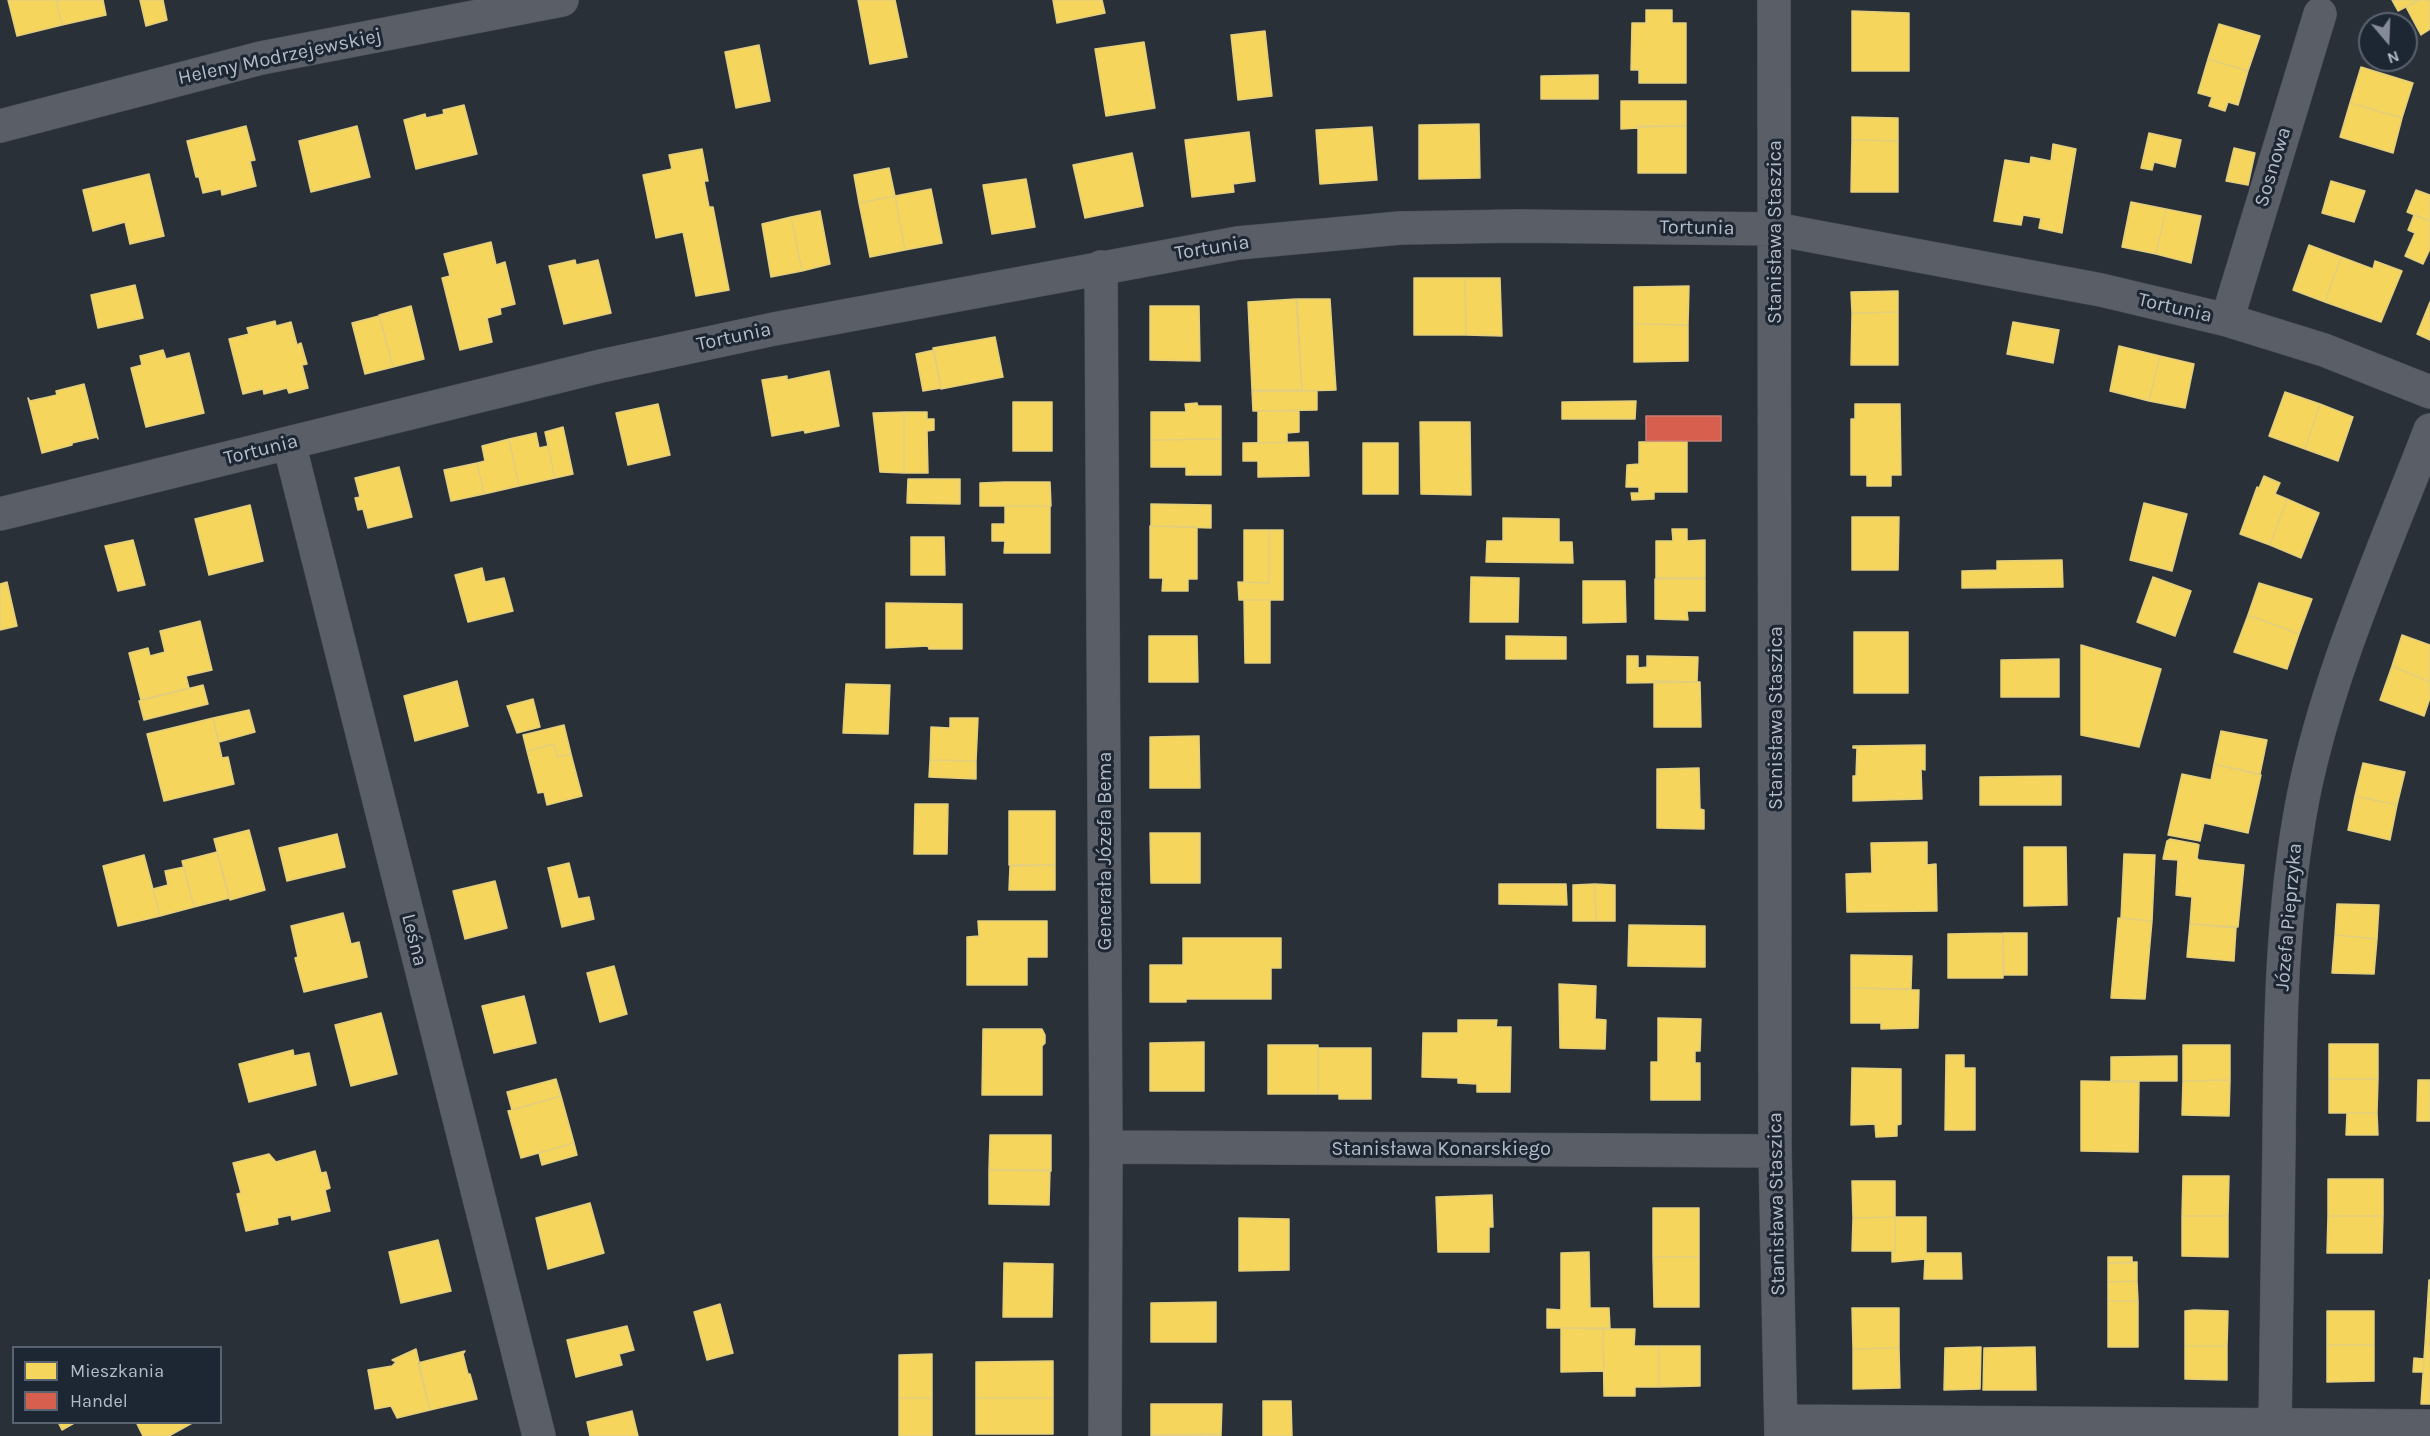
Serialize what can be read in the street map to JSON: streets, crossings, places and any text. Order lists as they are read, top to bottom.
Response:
{
  "streets": {
    "street": [
      "Heleny Modrzejewskiej",
      "Sosnowa",
      "Tortunia",
      "Stanisława Staszica",
      "Generała Józefa Bema",
      "Józefa Pieprzyka",
      "Leśna",
      "Stanisława Konarskiego"
    ]
  },
  "crossings": [
    ["Sosnowa", "Tortunia"],
    ["Tortunia", "Stanisława Staszica"],
    ["Tortunia", "Generała Józefa Bema"],
    ["Tortunia", "Leśna"],
    ["Stanisława Staszica", "Stanisława Konarskiego"],
    ["Generała Józefa Bema", "Stanisława Konarskiego"]
  ],
  "legend": ["Mieszkania", "Handel"],
  "north": "bottom"
}
